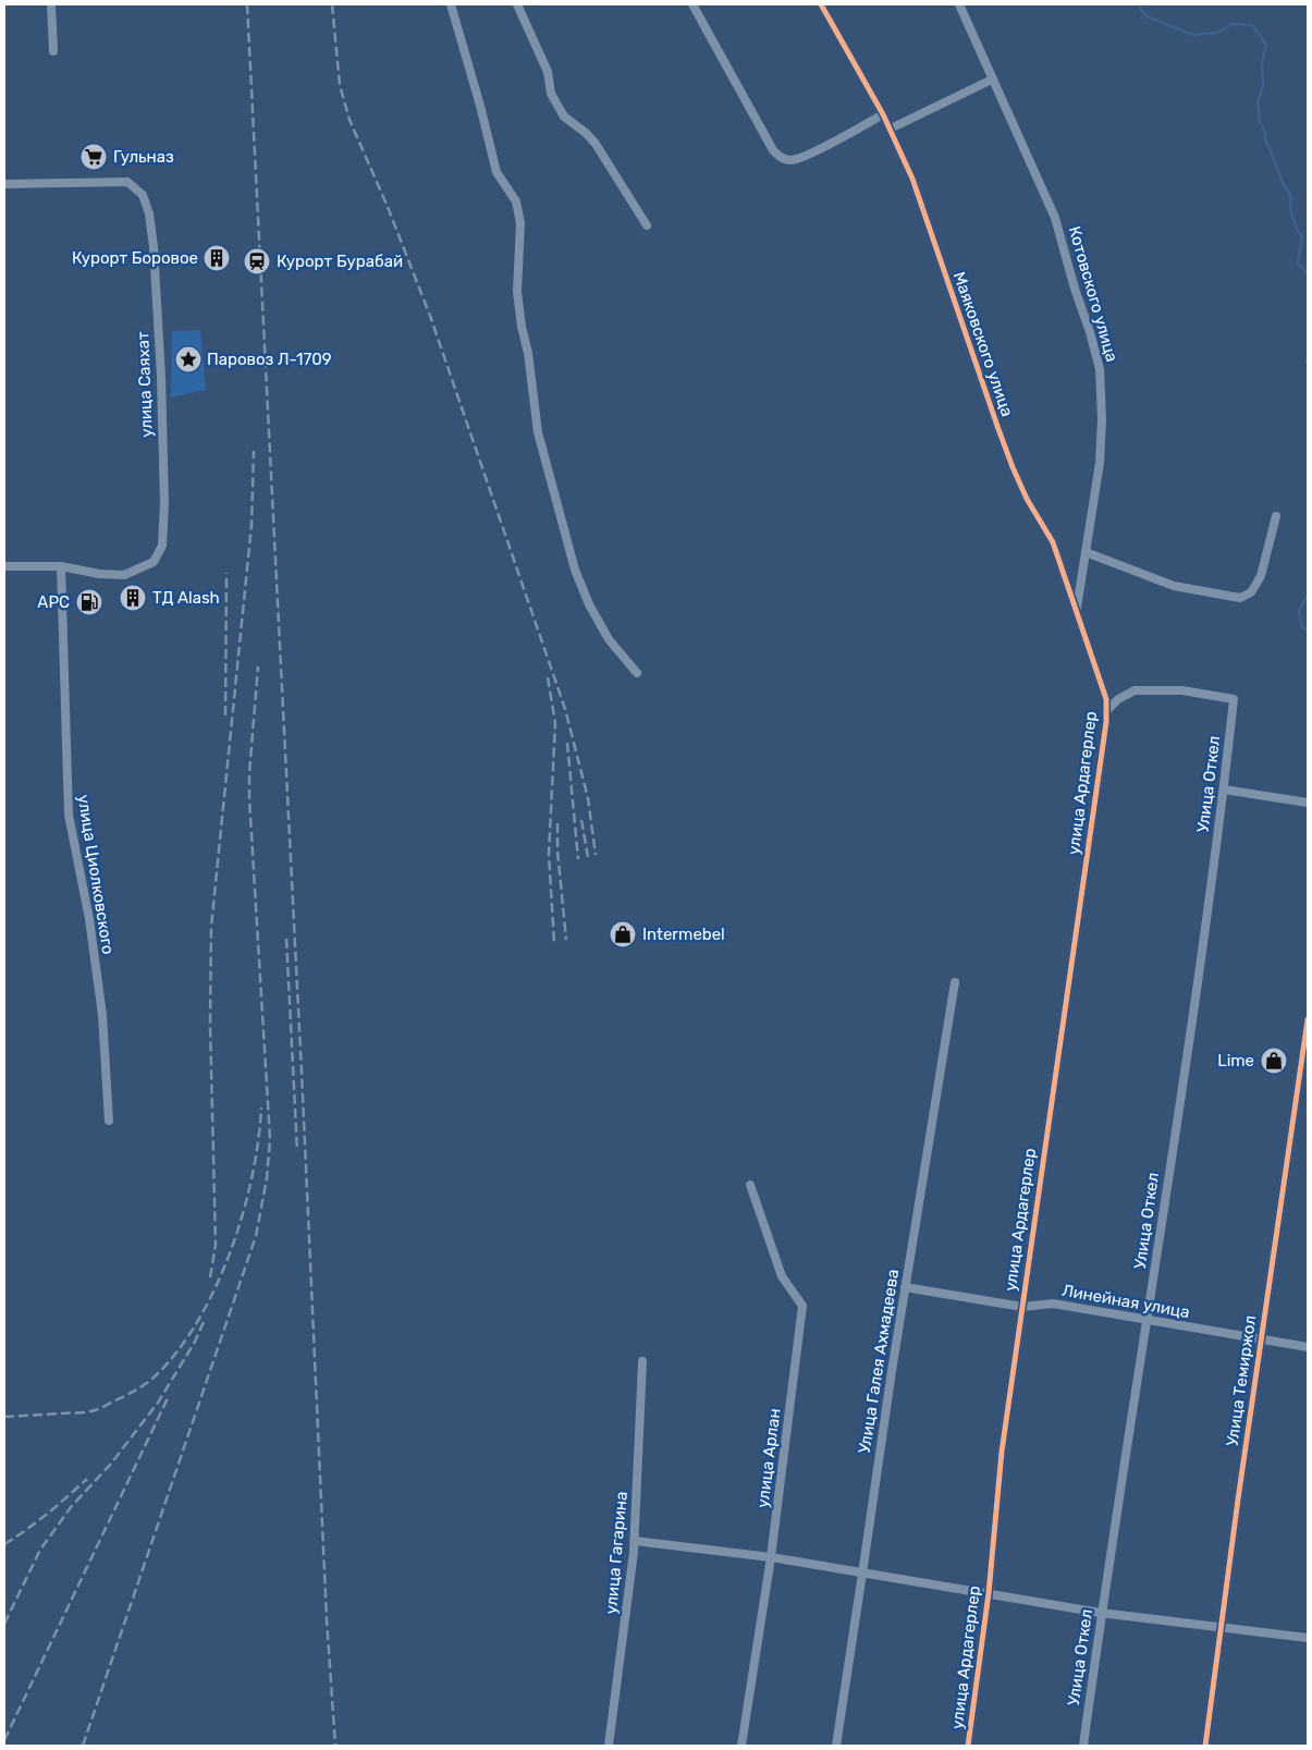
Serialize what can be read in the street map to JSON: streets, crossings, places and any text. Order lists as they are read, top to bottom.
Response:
{
  "streets": {
    "street": [
      "Котовского улица",
      "Маяковского улица",
      "улица Саяхат",
      "улица Ардагерлер",
      "Улица Откел",
      "улица Циолковского",
      "Линейная улица",
      "Улица Галея Ахмадеева",
      "Улица Темиржол",
      "улица Арлан",
      "улица Гагарина"
    ]
  },
  "crossings": [
    ["Котовского улица", "Маяковского улица"],
    ["Маяковского улица", "улица Ардагерлер"],
    ["улица Саяхат", "улица Циолковского"],
    ["улица Ардагерлер", "Улица Откел"],
    ["улица Ардагерлер", "Линейная улица"],
    ["Улица Откел", "Линейная улица"],
    ["Линейная улица", "Улица Галея Ахмадеева"],
    ["Линейная улица", "Улица Темиржол"]
  ],
  "places": {
    "supermarket": ["Гульназ"],
    "building": ["Курорт Боровое", "ТД Alash"],
    "station": ["Курорт Бурабай"],
    "place": ["Паровоз Л-1709"],
    "fuel station": ["АРС"],
    "shop": ["Intermebel", "Lime"]
  }
}
